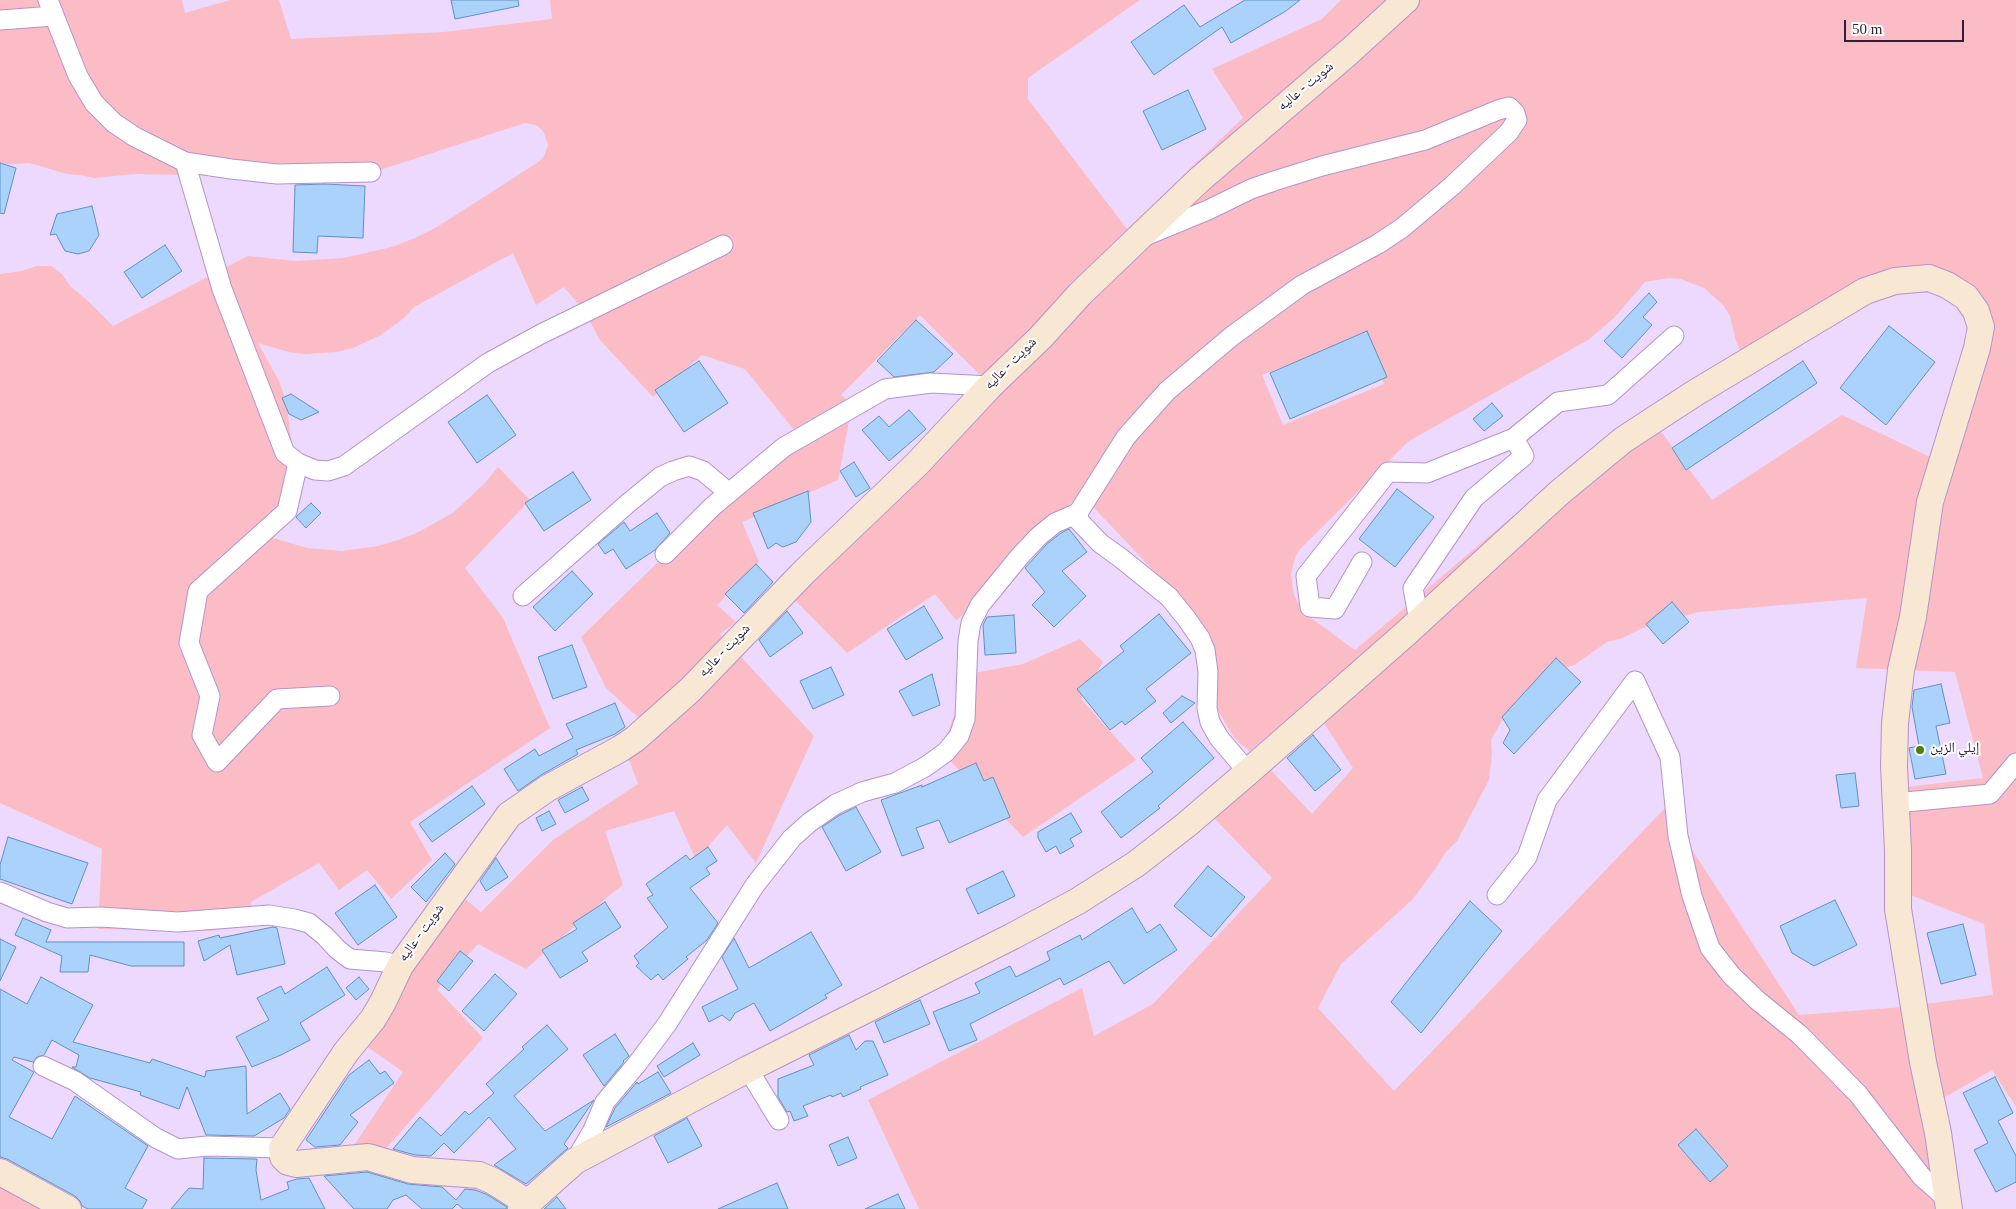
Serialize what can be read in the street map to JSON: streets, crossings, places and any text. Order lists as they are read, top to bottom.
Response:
{
  "streets": {
    "main road": ["شويت - عاليه"]
  },
  "places": ["إيلي الزين"],
  "scale_bar": "50 m"
}
